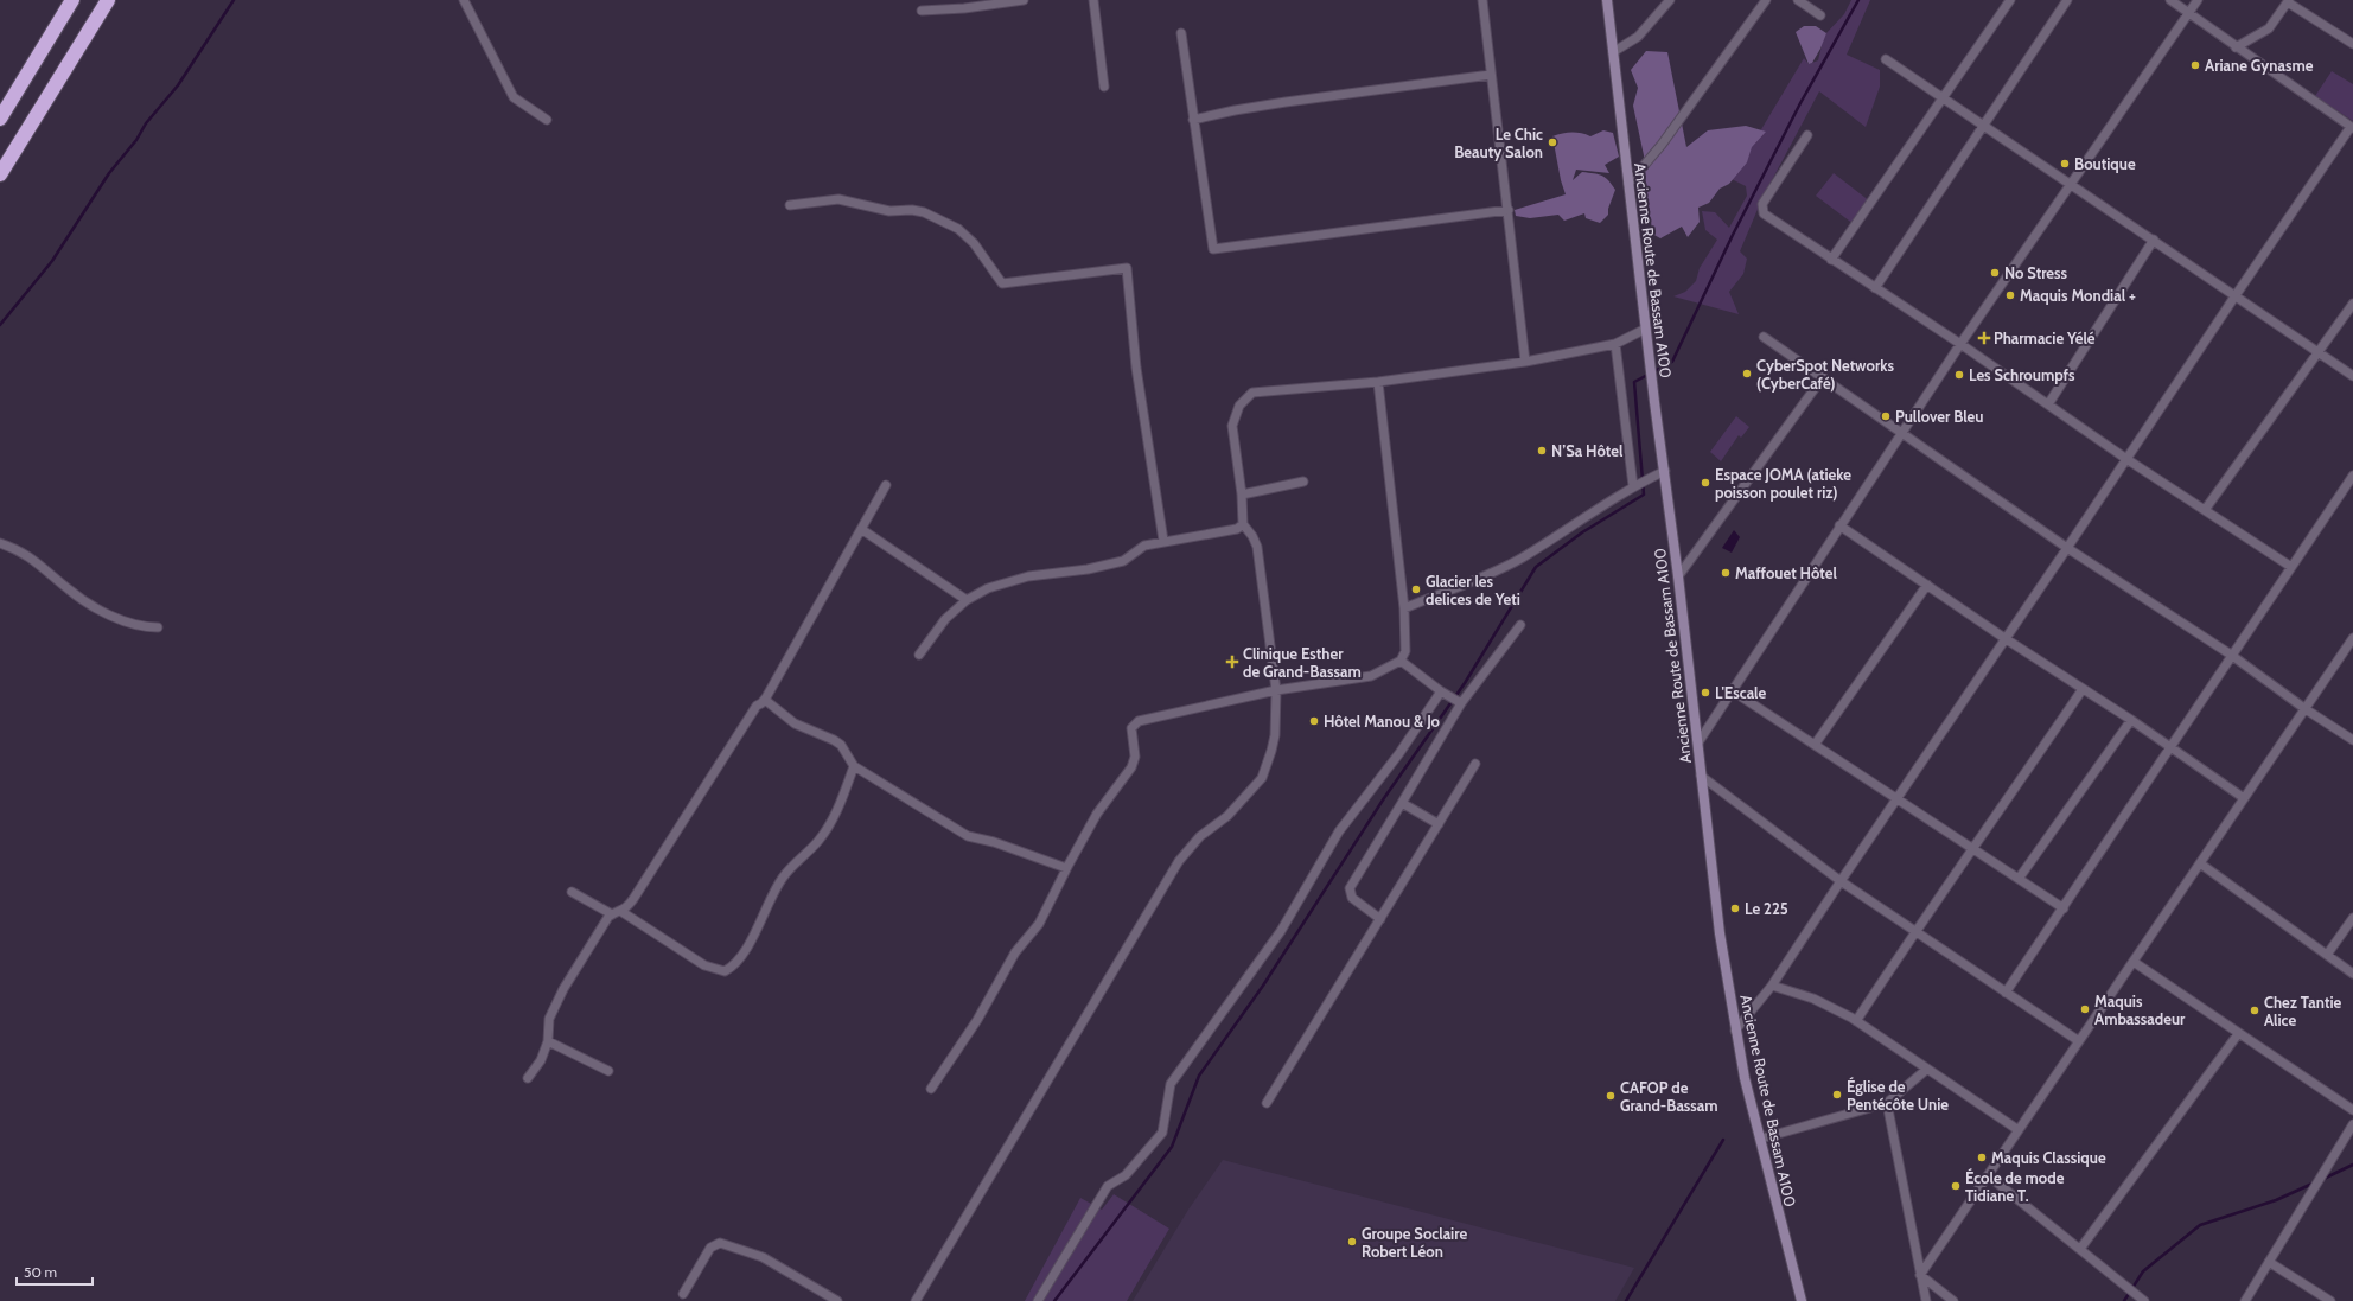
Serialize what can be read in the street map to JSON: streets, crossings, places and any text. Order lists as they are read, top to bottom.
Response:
{
  "streets": {
    "main road": ["Ancienne Route de Bassam A100"]
  },
  "places": {
    "other": [
      "Ariane Gynasme",
      "Le Chic Beauty Salon",
      "Boutique",
      "No Stress",
      "Maquis Mondial +",
      "CyberSpot Networks (CyberCafé)",
      "Les Schroumpfs",
      "Pullover Bleu",
      "N’Sa Hôtel",
      "Espace JOMA (atieke poisson poulet riz)",
      "Maffouet Hôtel",
      "Glacier les delices de Yeti",
      "L'Escale",
      "Hôtel Manou & Jo",
      "Le 225",
      "Maquis Ambassadeur",
      "Chez Tantie Alice",
      "Église de Pentécôte Unie",
      "CAFOP de Grand-Bassam",
      "Maquis Classique",
      "École de mode Tidiane T.",
      "Groupe Soclaire Robert Léon"
    ],
    "health": ["Pharmacie Yélé", "Clinique Esther de Grand-Bassam"]
  },
  "scale_bar": "50 m"
}
